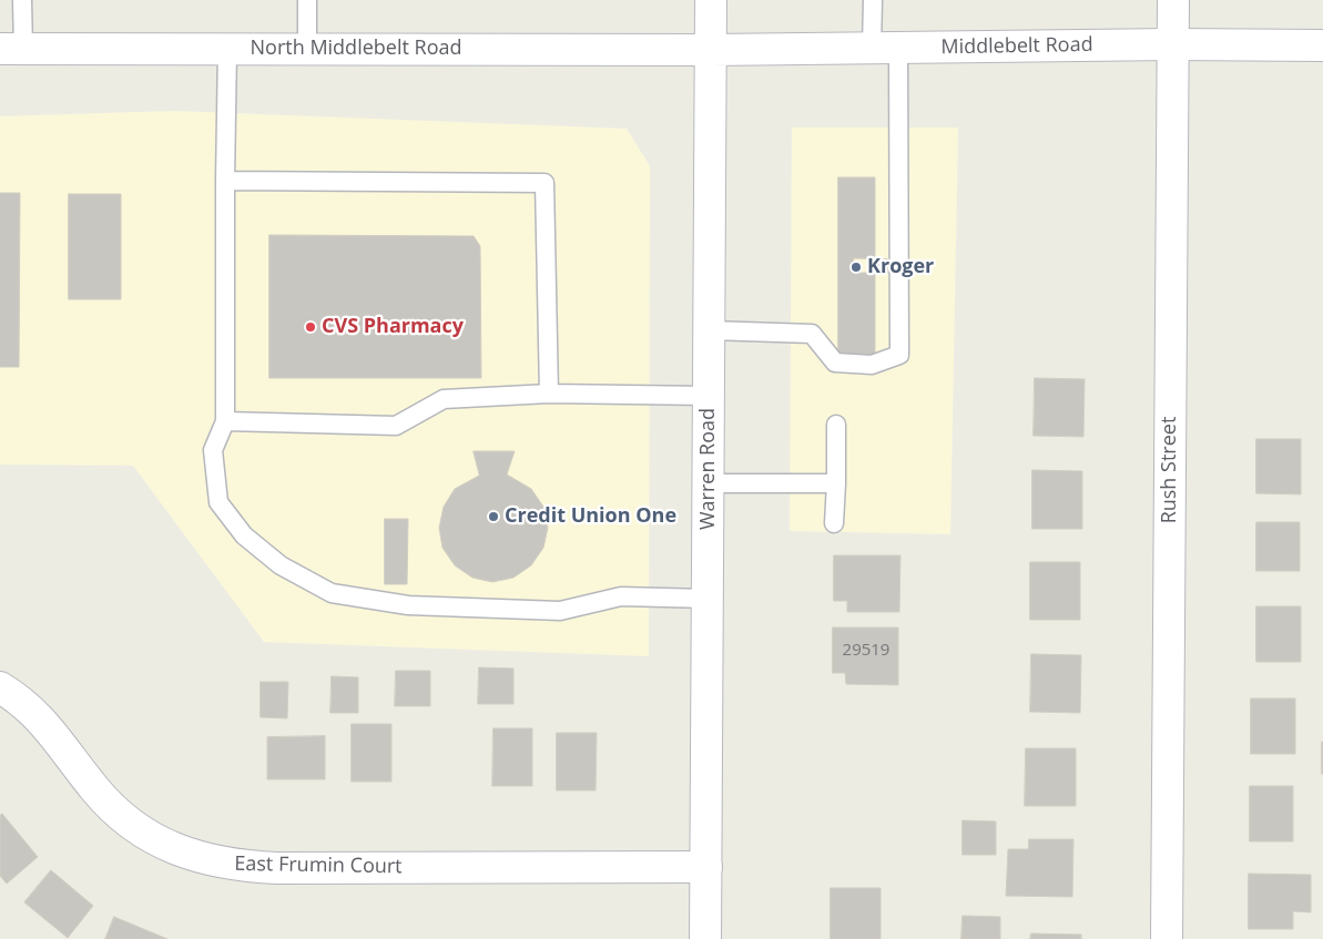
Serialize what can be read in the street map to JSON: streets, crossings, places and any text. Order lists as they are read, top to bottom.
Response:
{
  "streets": {
    "main road": [
      "Middlebelt Road",
      "North Middlebelt Road",
      "Warren Road",
      "Rush Street",
      "East Frumin Court"
    ]
  },
  "crossings": [
    ["Middlebelt Road", "North Middlebelt Road"],
    ["Middlebelt Road", "Warren Road"],
    ["Middlebelt Road", "Rush Street"],
    ["North Middlebelt Road", "Warren Road"],
    ["Warren Road", "East Frumin Court"]
  ],
  "places": ["Kroger", "CVS Pharmacy", "Credit Union One"],
  "house_numbers": ["29519"]
}
